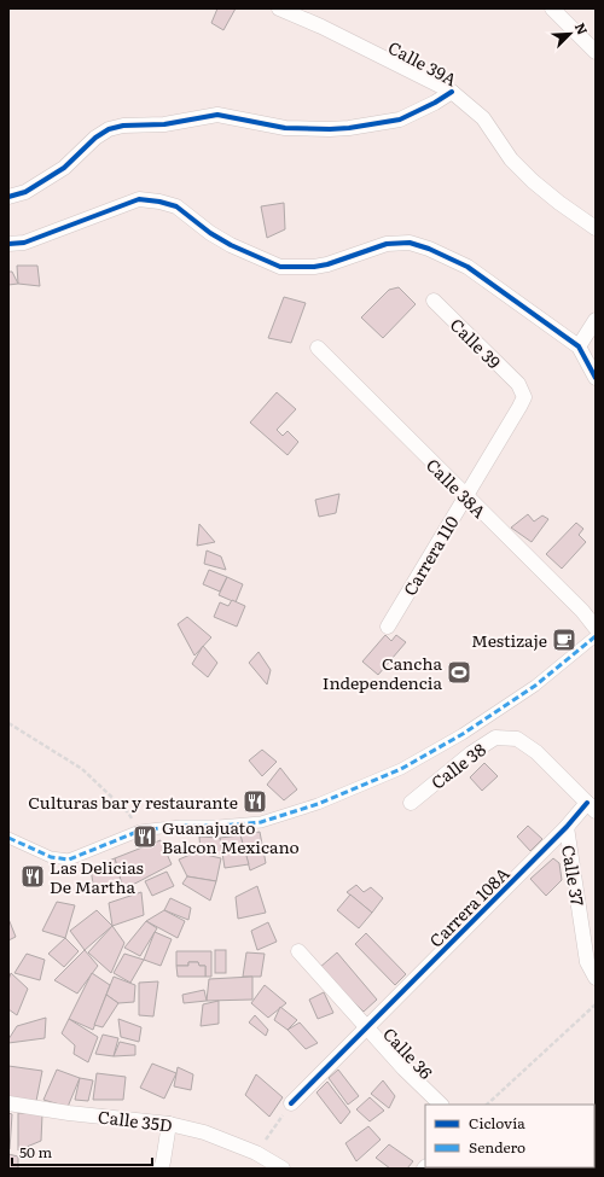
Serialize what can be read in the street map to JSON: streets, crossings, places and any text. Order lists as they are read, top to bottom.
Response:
{
  "streets": {
    "street": [
      "Calle 39A",
      "Calle 39",
      "Calle 38A",
      "Carrera 110",
      "Calle 38",
      "Calle 37",
      "Carrera 108A",
      "Calle 36",
      "Calle 35D"
    ]
  },
  "crossings": [
    ["Calle 39", "Carrera 110"],
    ["Calle 38A", "Carrera 110"],
    ["Calle 38", "Carrera 108A"],
    ["Calle 37", "Carrera 108A"],
    ["Carrera 108A", "Calle 36"]
  ],
  "places": {
    "cafe": ["Mestizaje"],
    "sports": ["Cancha Independencia"],
    "restaurant": ["Culturas bar y restaurante", "Guanajuato Balcon Mexicano", "Las Delicias De Martha"]
  },
  "legend": ["Ciclovía", "Sendero"],
  "scale_bar": "50 m",
  "north": "top right"
}
